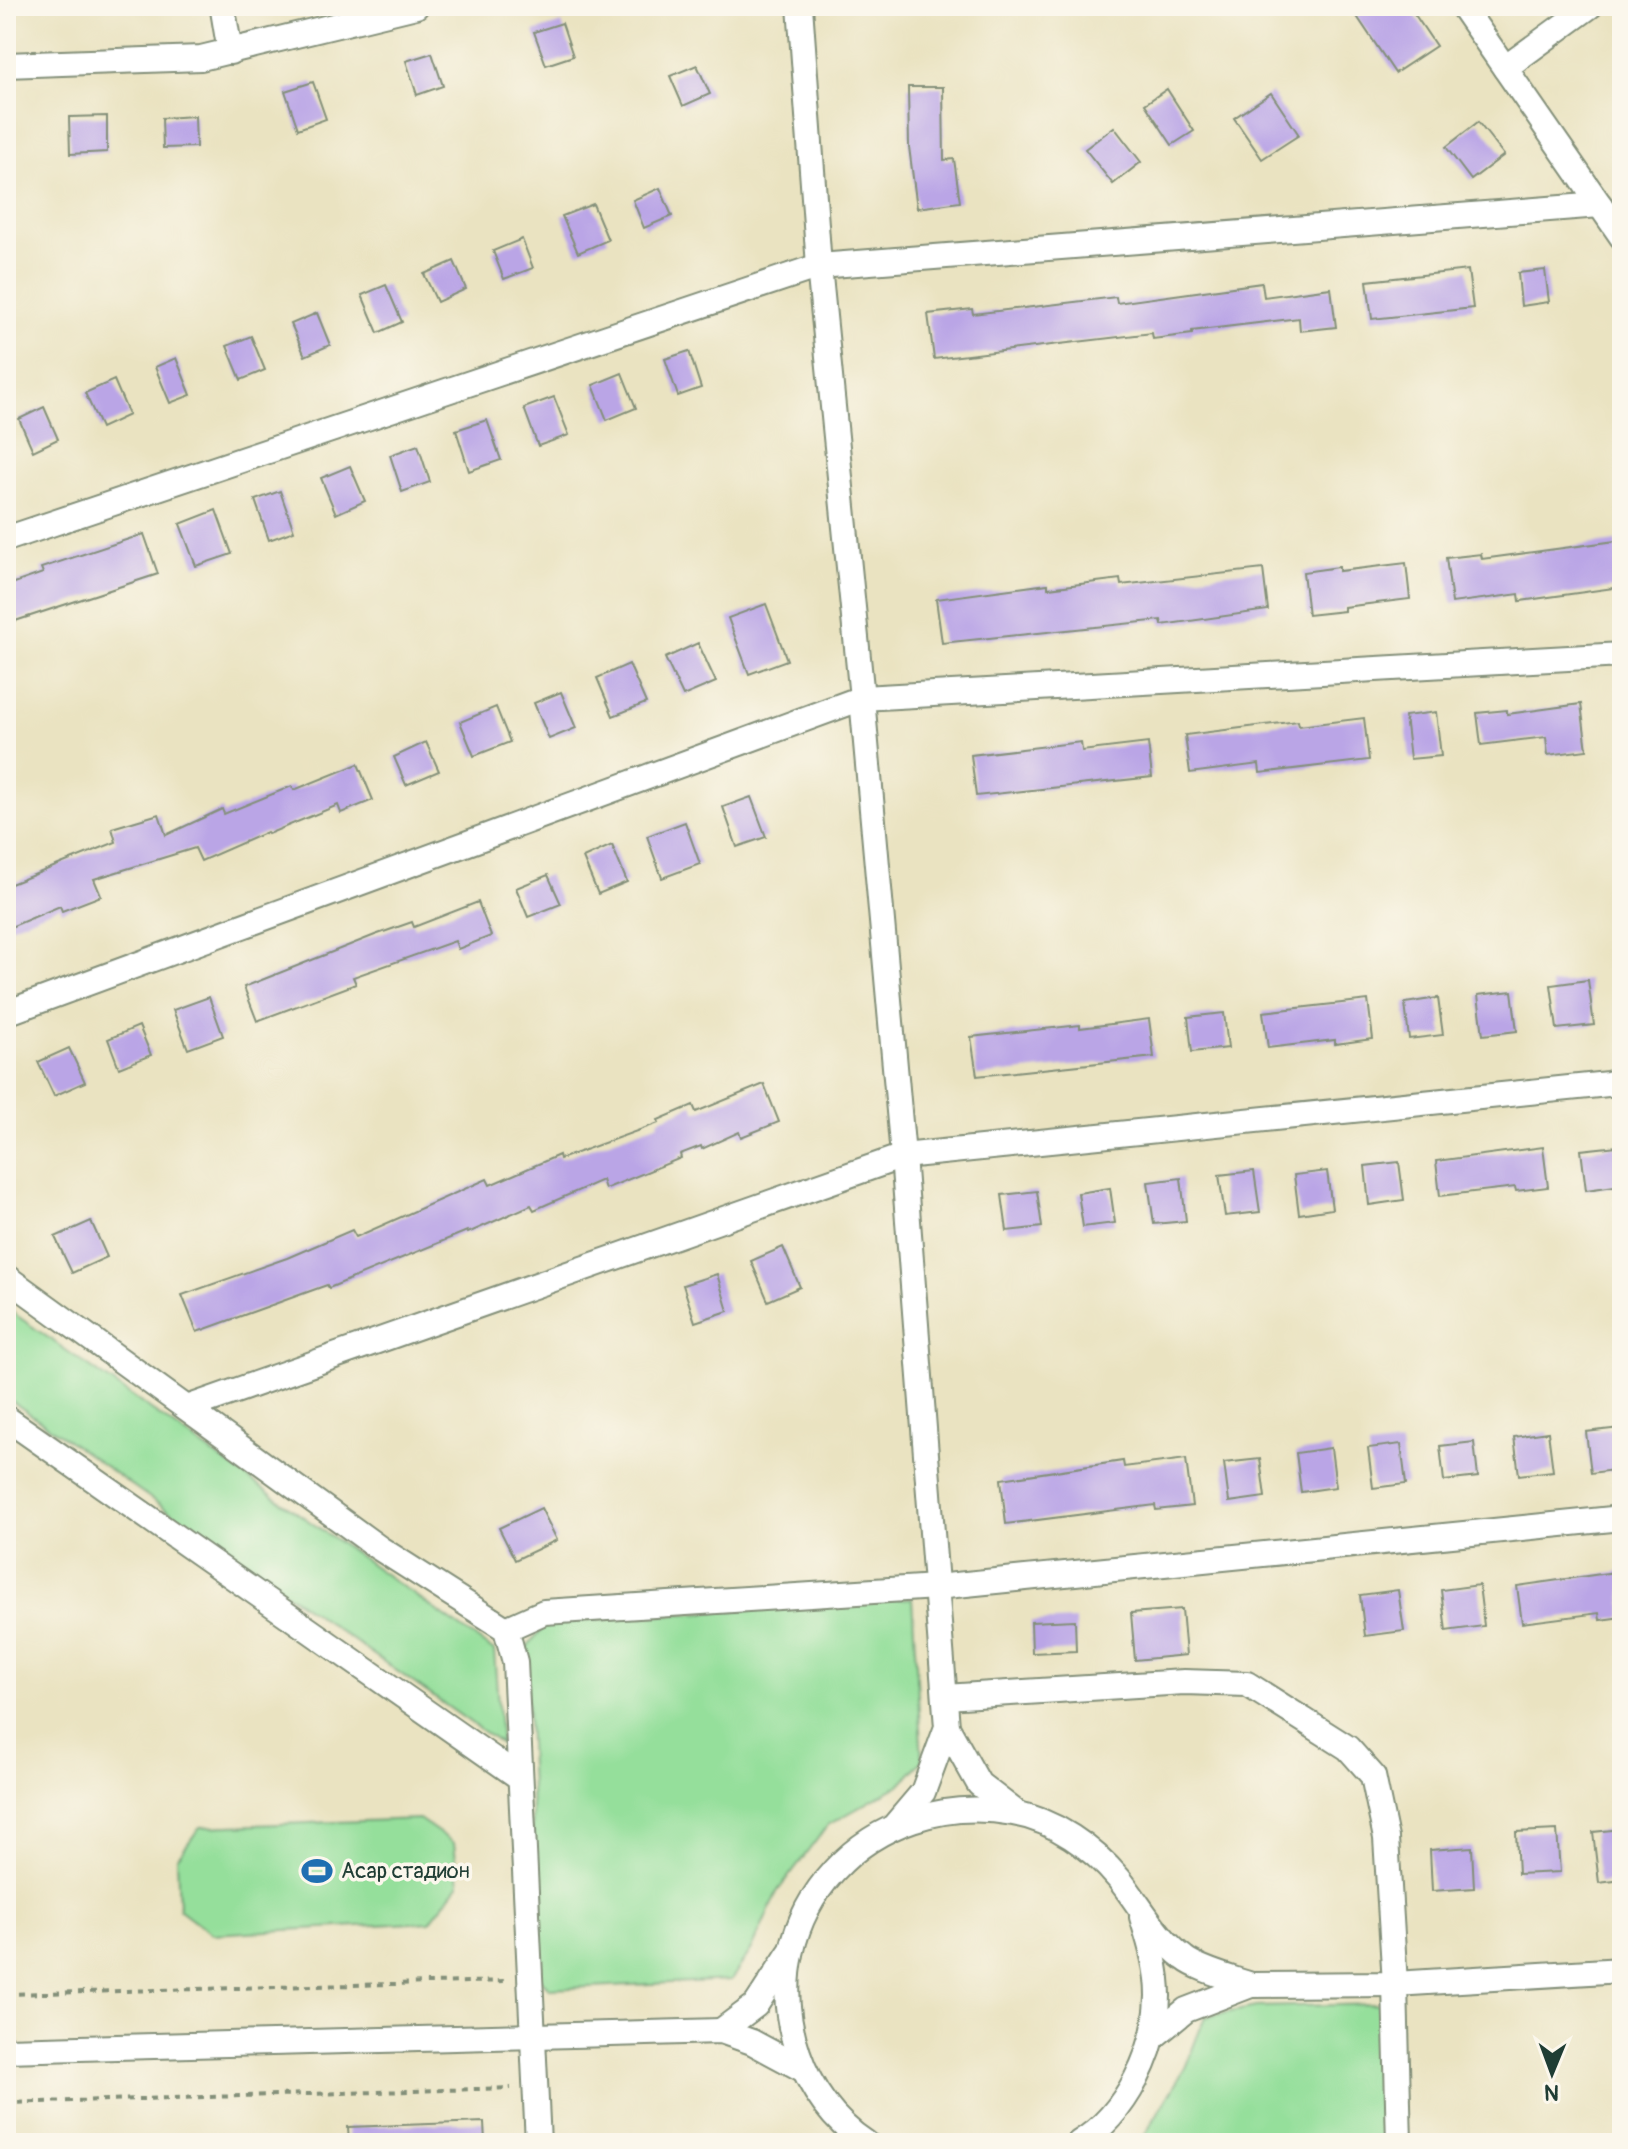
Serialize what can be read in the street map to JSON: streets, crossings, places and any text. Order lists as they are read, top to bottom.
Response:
{
  "places": {
    "sports": ["Асар стадион"]
  },
  "north": "bottom"
}
